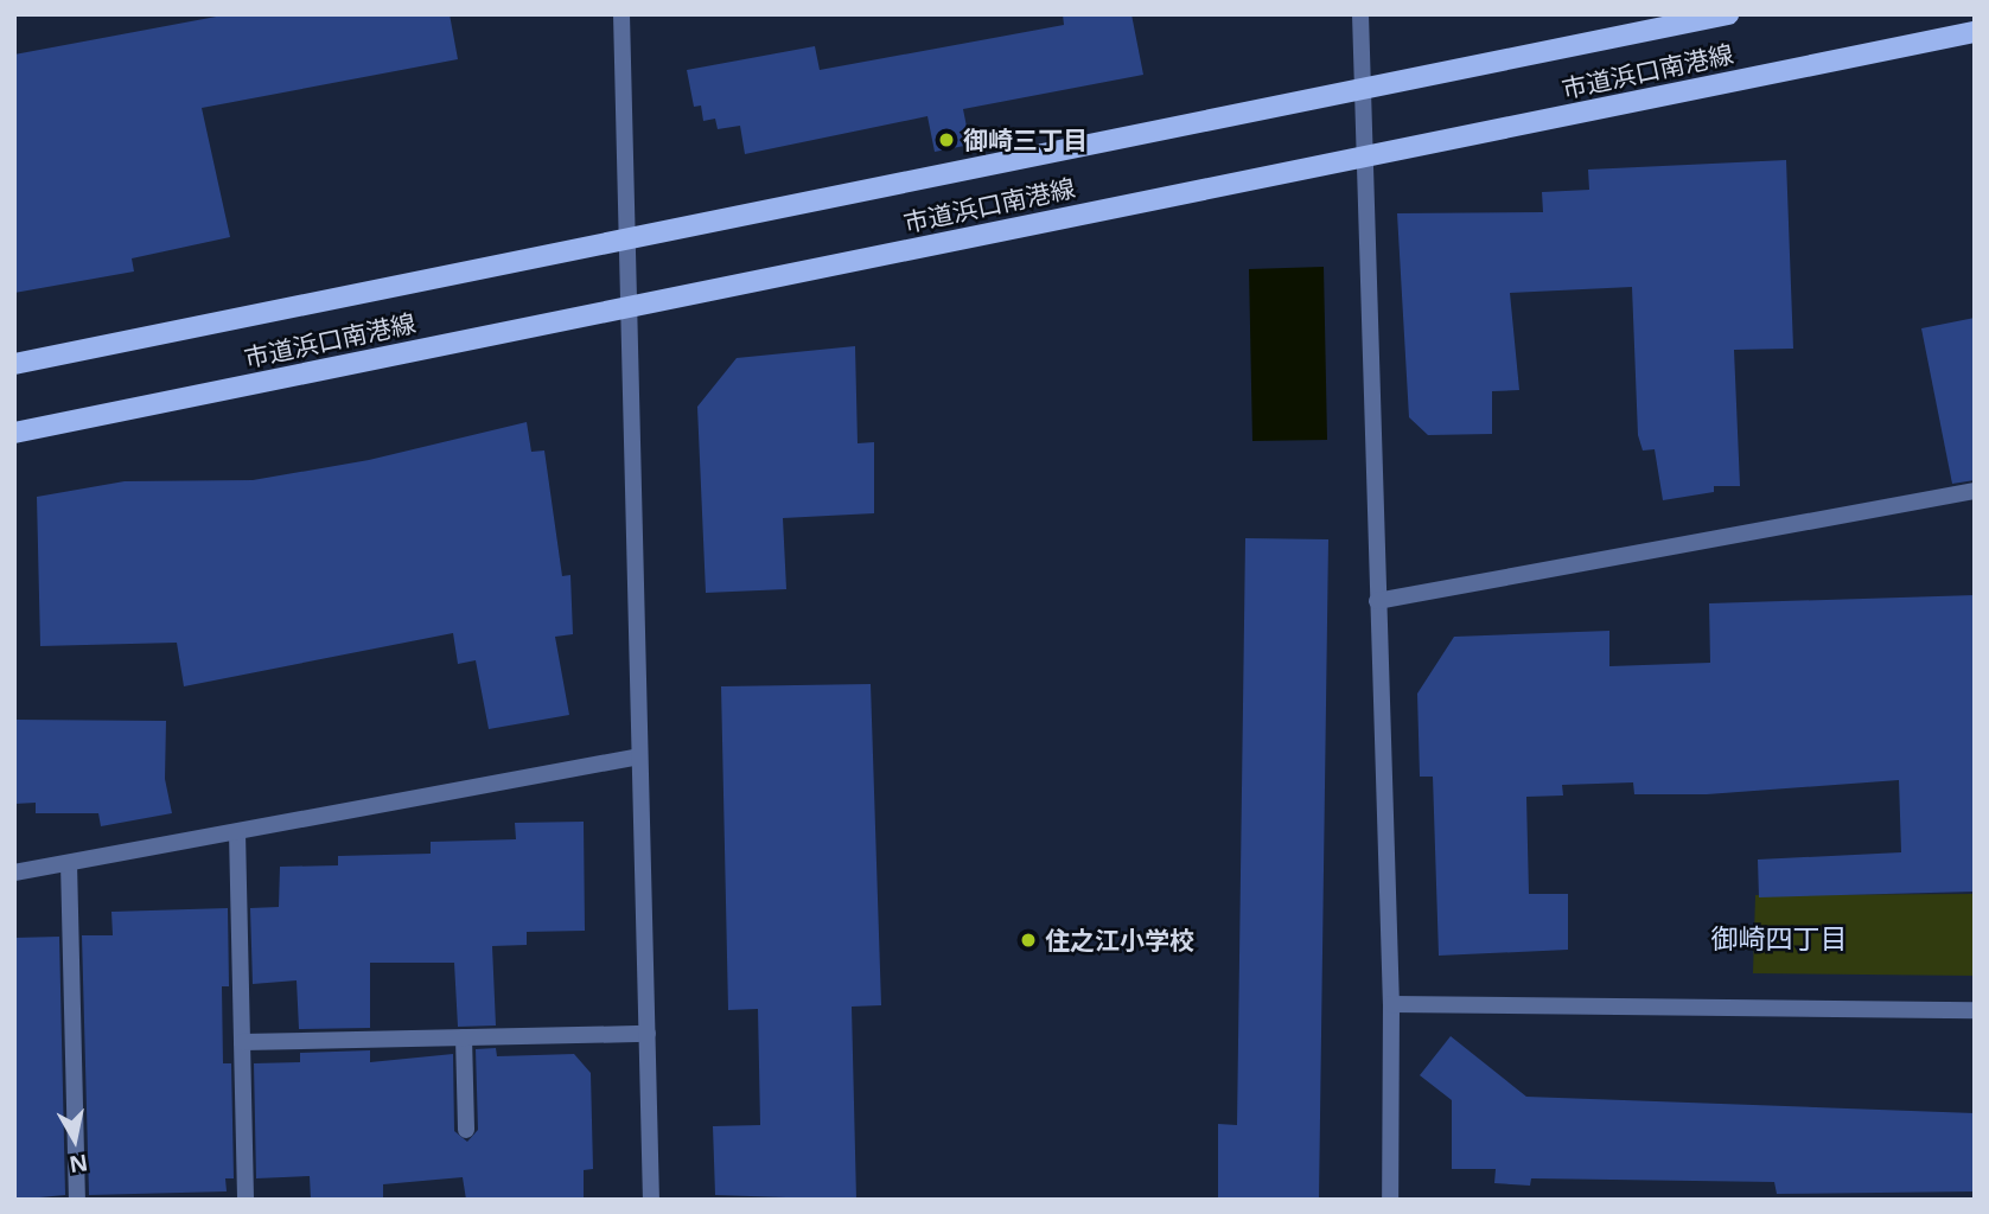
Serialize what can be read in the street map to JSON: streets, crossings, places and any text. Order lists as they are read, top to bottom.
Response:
{
  "streets": {
    "main road": ["市道浜口南港線"]
  },
  "districts": ["御崎四丁目"],
  "places": ["御崎三丁目", "住之江小学校"],
  "north": "bottom"
}
